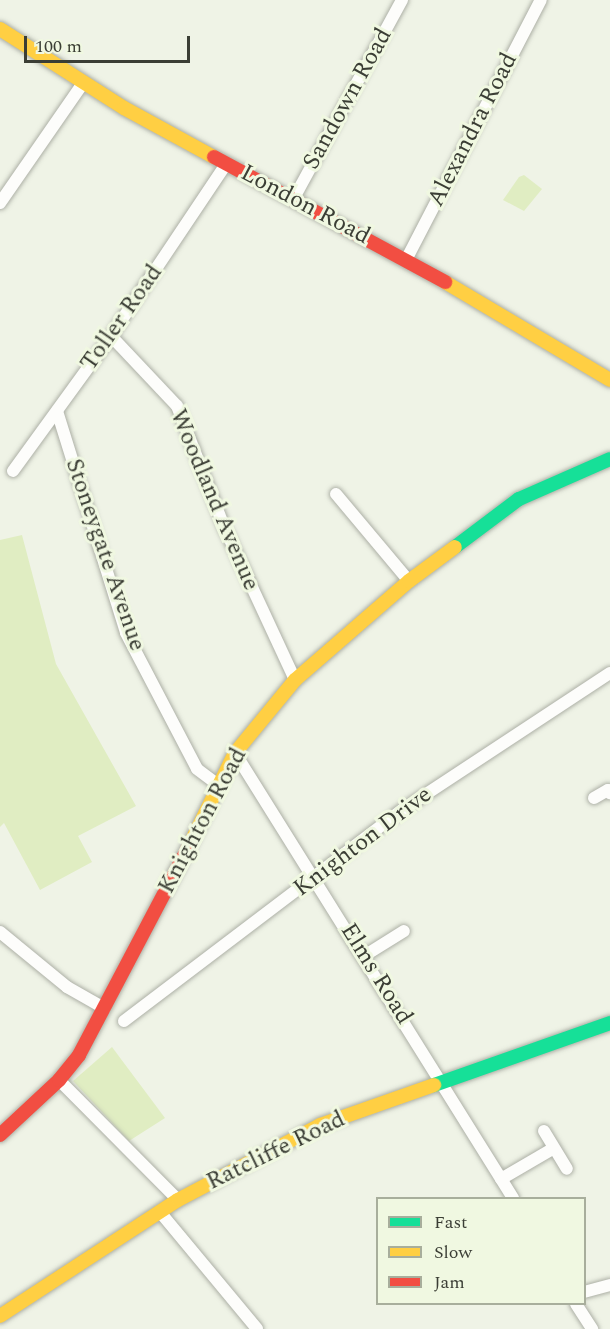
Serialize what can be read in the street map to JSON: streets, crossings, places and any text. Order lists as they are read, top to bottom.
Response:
{
  "streets": {
    "street": [
      "Sandown Road",
      "Alexandra Road",
      "London Road",
      "Toller Road",
      "Woodland Avenue",
      "Stoneygate Avenue",
      "Knighton Road",
      "Knighton Drive",
      "Elms Road",
      "Ratcliffe Road"
    ]
  },
  "crossings": [
    ["Sandown Road", "London Road"],
    ["Alexandra Road", "London Road"],
    ["London Road", "Toller Road"],
    ["Toller Road", "Woodland Avenue"],
    ["Toller Road", "Stoneygate Avenue"],
    ["Woodland Avenue", "Knighton Road"],
    ["Stoneygate Avenue", "Knighton Road"],
    ["Knighton Road", "Elms Road"],
    ["Knighton Drive", "Elms Road"],
    ["Elms Road", "Ratcliffe Road"]
  ],
  "legend": ["Fast", "Slow", "Jam"],
  "scale_bar": "100 m"
}
